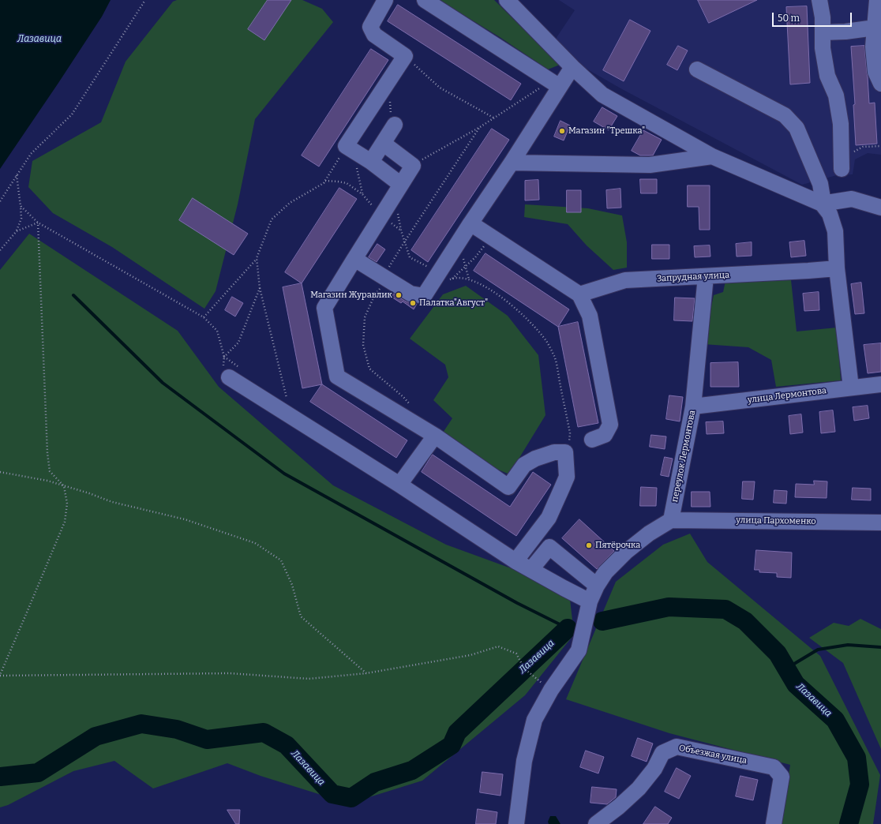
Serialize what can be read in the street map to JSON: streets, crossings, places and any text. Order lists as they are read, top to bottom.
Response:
{
  "streets": {
    "street": [
      "Запрудная улица",
      "улица Лермонтова",
      "переулок Лермонтова",
      "улица Пархоменко",
      "Объезжая улица"
    ]
  },
  "crossings": [
    ["Запрудная улица", "переулок Лермонтова"],
    ["улица Лермонтова", "переулок Лермонтова"],
    ["переулок Лермонтова", "улица Пархоменко"]
  ],
  "water": ["Лазавица"],
  "places": [
    "Магазин \"Трешка\"",
    "Магазин Журавлик",
    "Палатка\"Август\"",
    "Пятёрочка"
  ],
  "scale_bar": "50 m"
}
